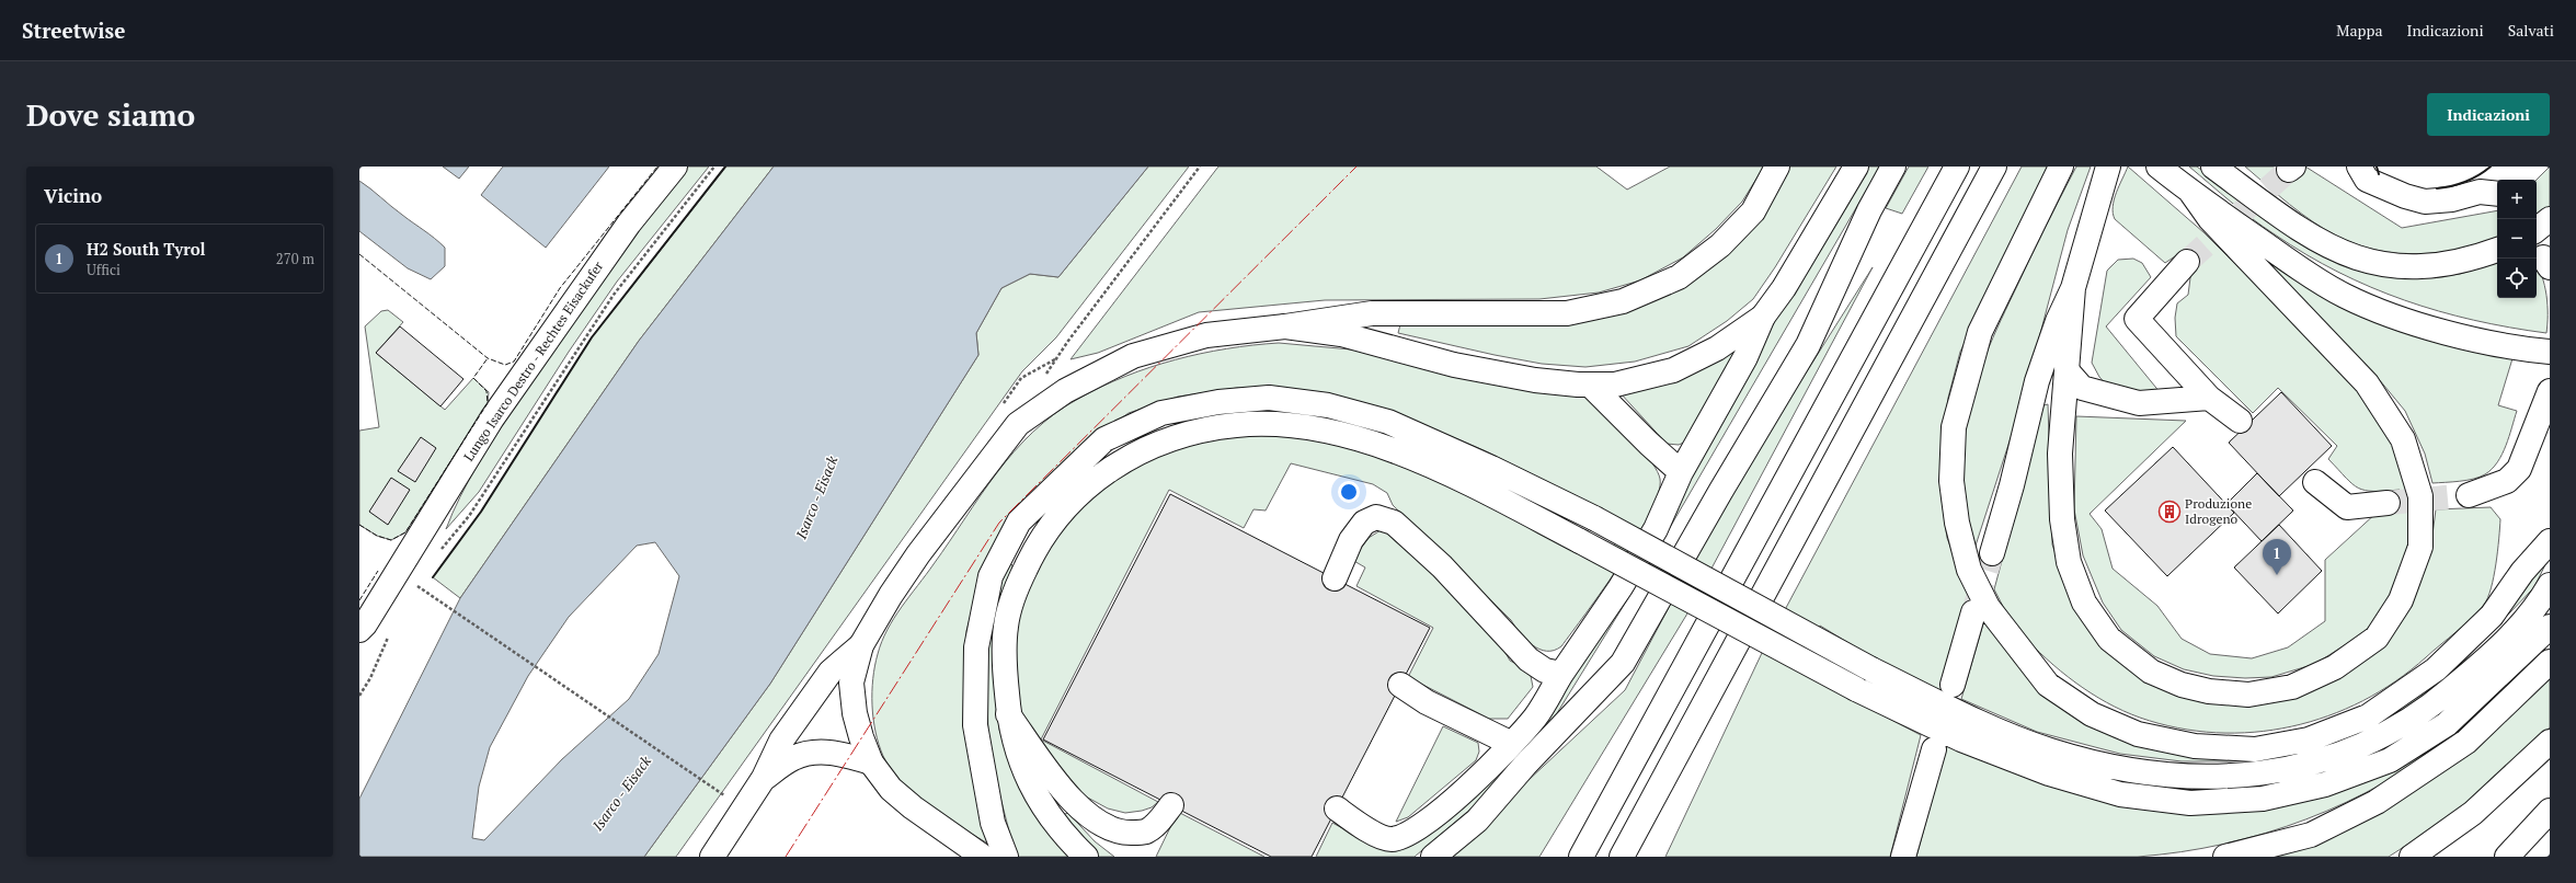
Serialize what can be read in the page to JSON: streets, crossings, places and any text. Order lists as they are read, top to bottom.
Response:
{
  "streets": {
    "main road": ["Lungo Isarco Destro - Rechtes Eisackufer"]
  },
  "water": ["Isarco - Eisack"],
  "places": {
    "building": ["Produzione Idrogeno"]
  },
  "page": {
    "header": "Streetwise",
    "nav": ["Mappa", "Indicazioni", "Salvati"],
    "buttons": "Indicazioni",
    "title": "Dove siamo",
    "heading": "Vicino",
    "map_buttons": ["+", "−"],
    "list": [
      {
        "mark": "1",
        "name": "H2 South Tyrol",
        "note": "Uffici",
        "value": "270 m"
      }
    ],
    "pins": "1"
  }
}
